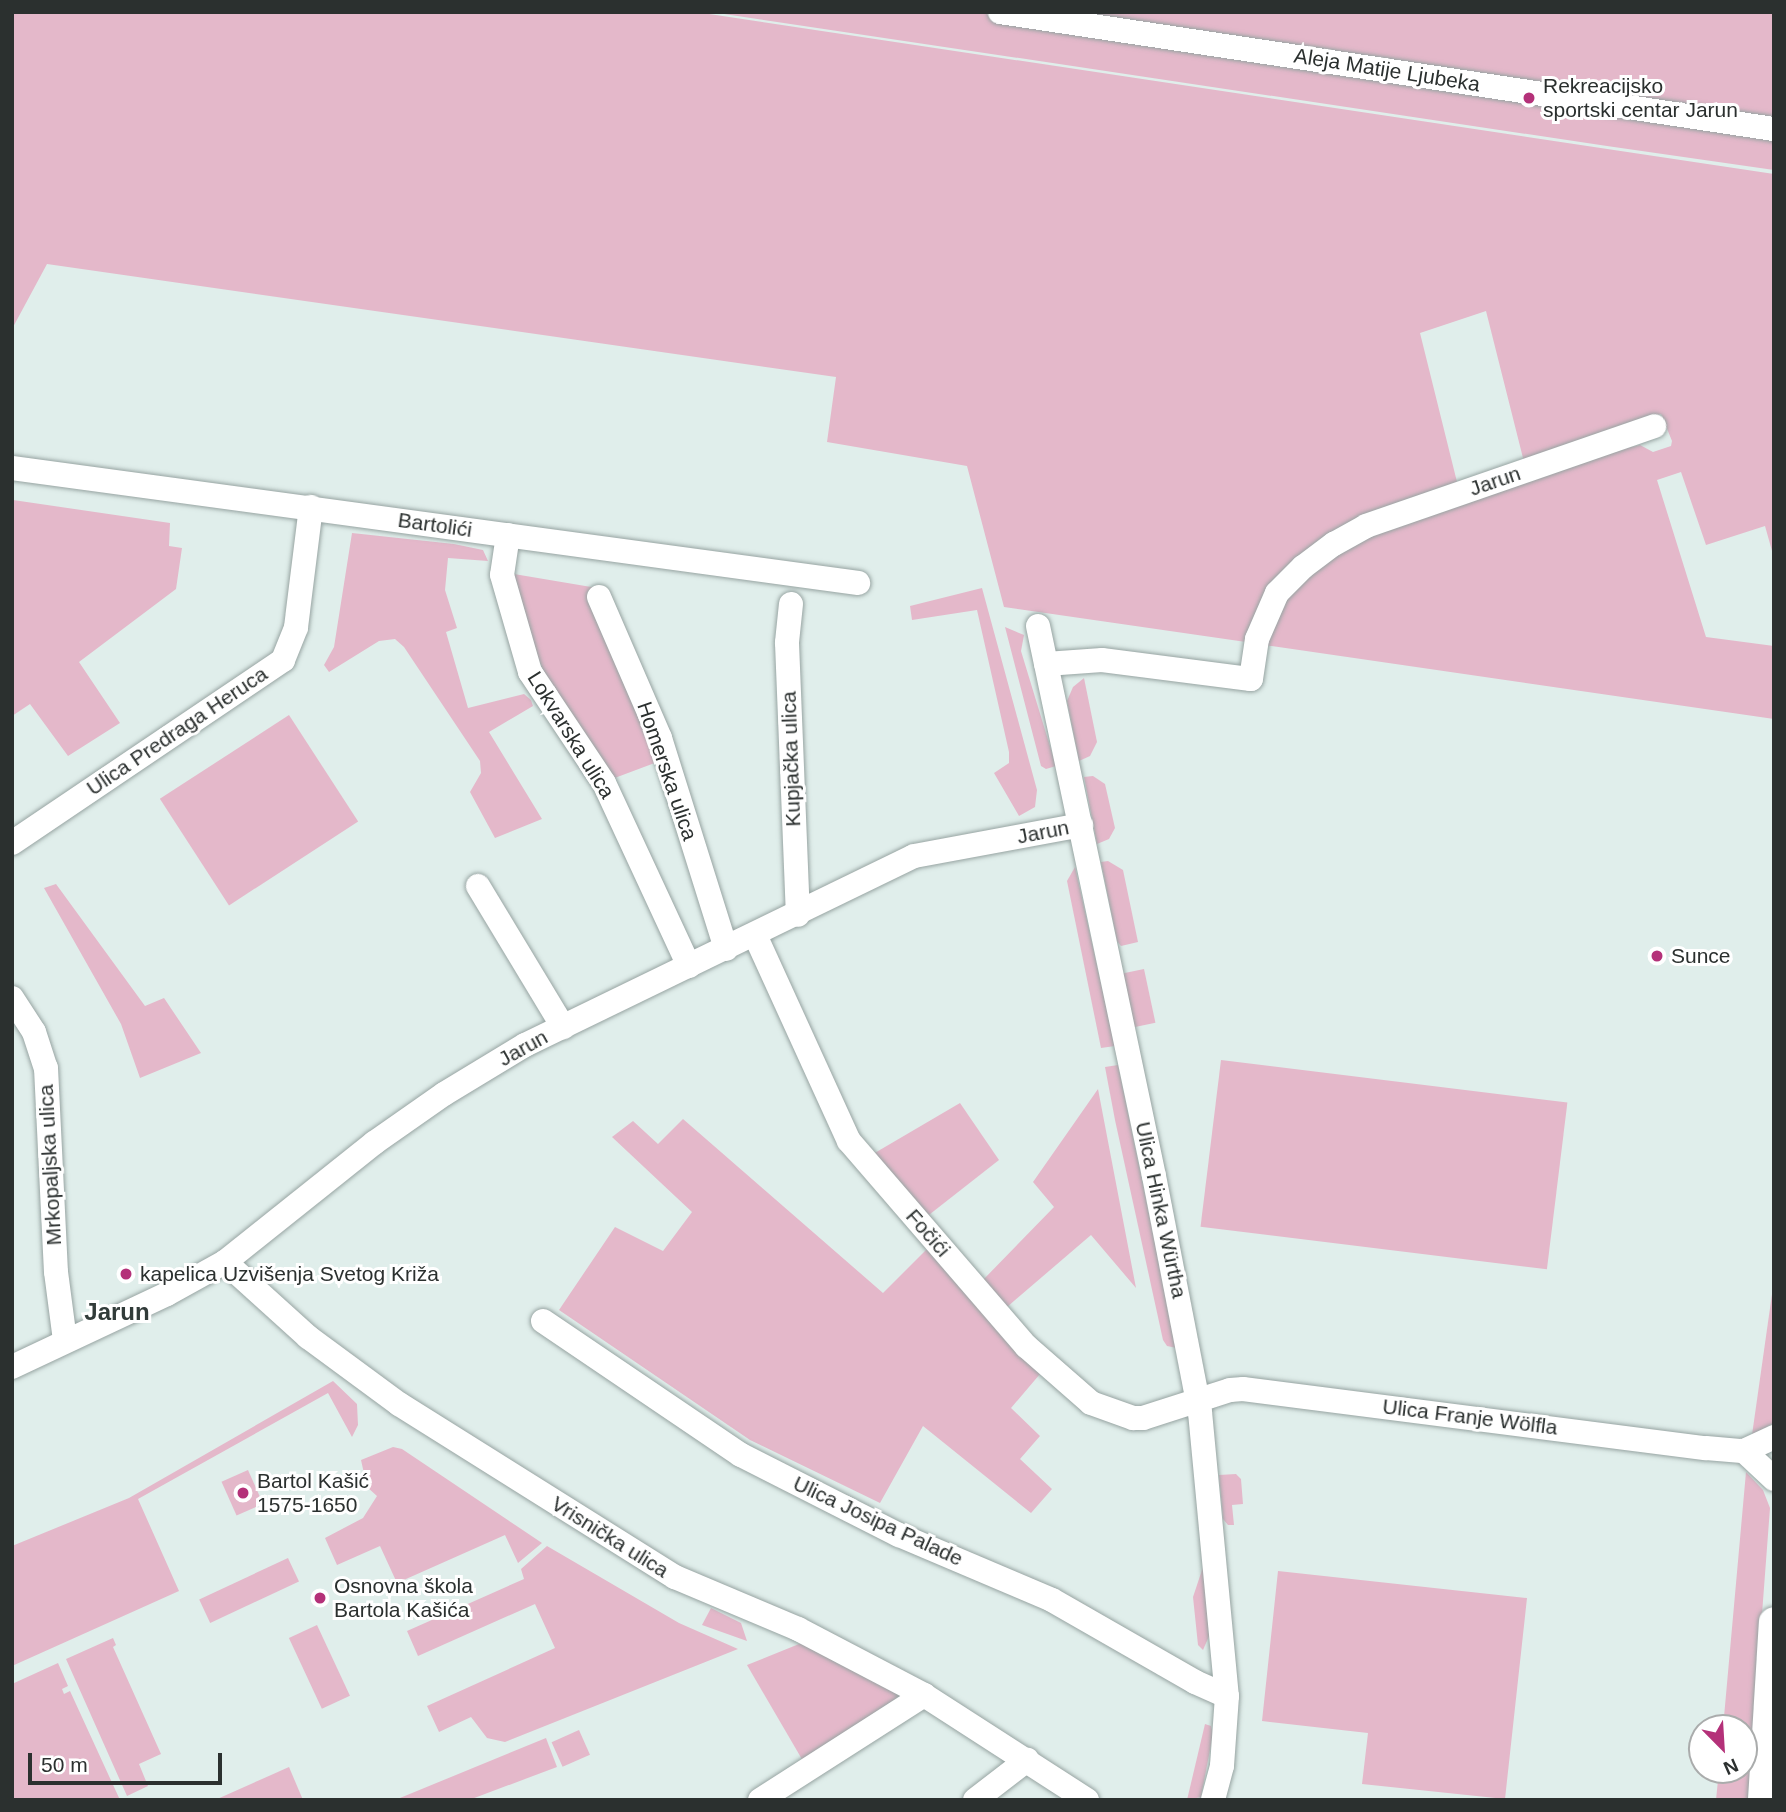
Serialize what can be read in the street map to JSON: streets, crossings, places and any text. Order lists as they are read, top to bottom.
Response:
{
  "streets": {
    "street": [
      "Aleja Matije Ljubeka",
      "Jarun",
      "Bartolići",
      "Ulica Predraga Heruca",
      "Lokvarska ulica",
      "Kupjačka ulica",
      "Homerska ulica",
      "Mrkopaljska ulica",
      "Ulica Hinka Würtha",
      "Fočići",
      "Ulica Franje Wölfla",
      "Ulica Josipa Palade",
      "Vrisnička ulica"
    ]
  },
  "crossings": [
    ["Jarun", "Lokvarska ulica"],
    ["Jarun", "Kupjačka ulica"],
    ["Jarun", "Homerska ulica"],
    ["Jarun", "Mrkopaljska ulica"],
    ["Jarun", "Ulica Hinka Würtha"],
    ["Jarun", "Fočići"],
    ["Jarun", "Vrisnička ulica"],
    ["Bartolići", "Ulica Predraga Heruca"],
    ["Bartolići", "Lokvarska ulica"],
    ["Ulica Hinka Würtha", "Fočići"],
    ["Ulica Hinka Würtha", "Ulica Franje Wölfla"],
    ["Ulica Hinka Würtha", "Ulica Josipa Palade"],
    ["Fočići", "Ulica Franje Wölfla"]
  ],
  "districts": ["Jarun"],
  "places": [
    "Rekreacijsko sportski centar Jarun",
    "Sunce",
    "kapelica Uzvišenja Svetog Križa",
    "Bartol Kašić 1575-1650",
    "Osnovna škola Bartola Kašića"
  ],
  "scale_bar": "50 m",
  "north": "bottom right"
}
